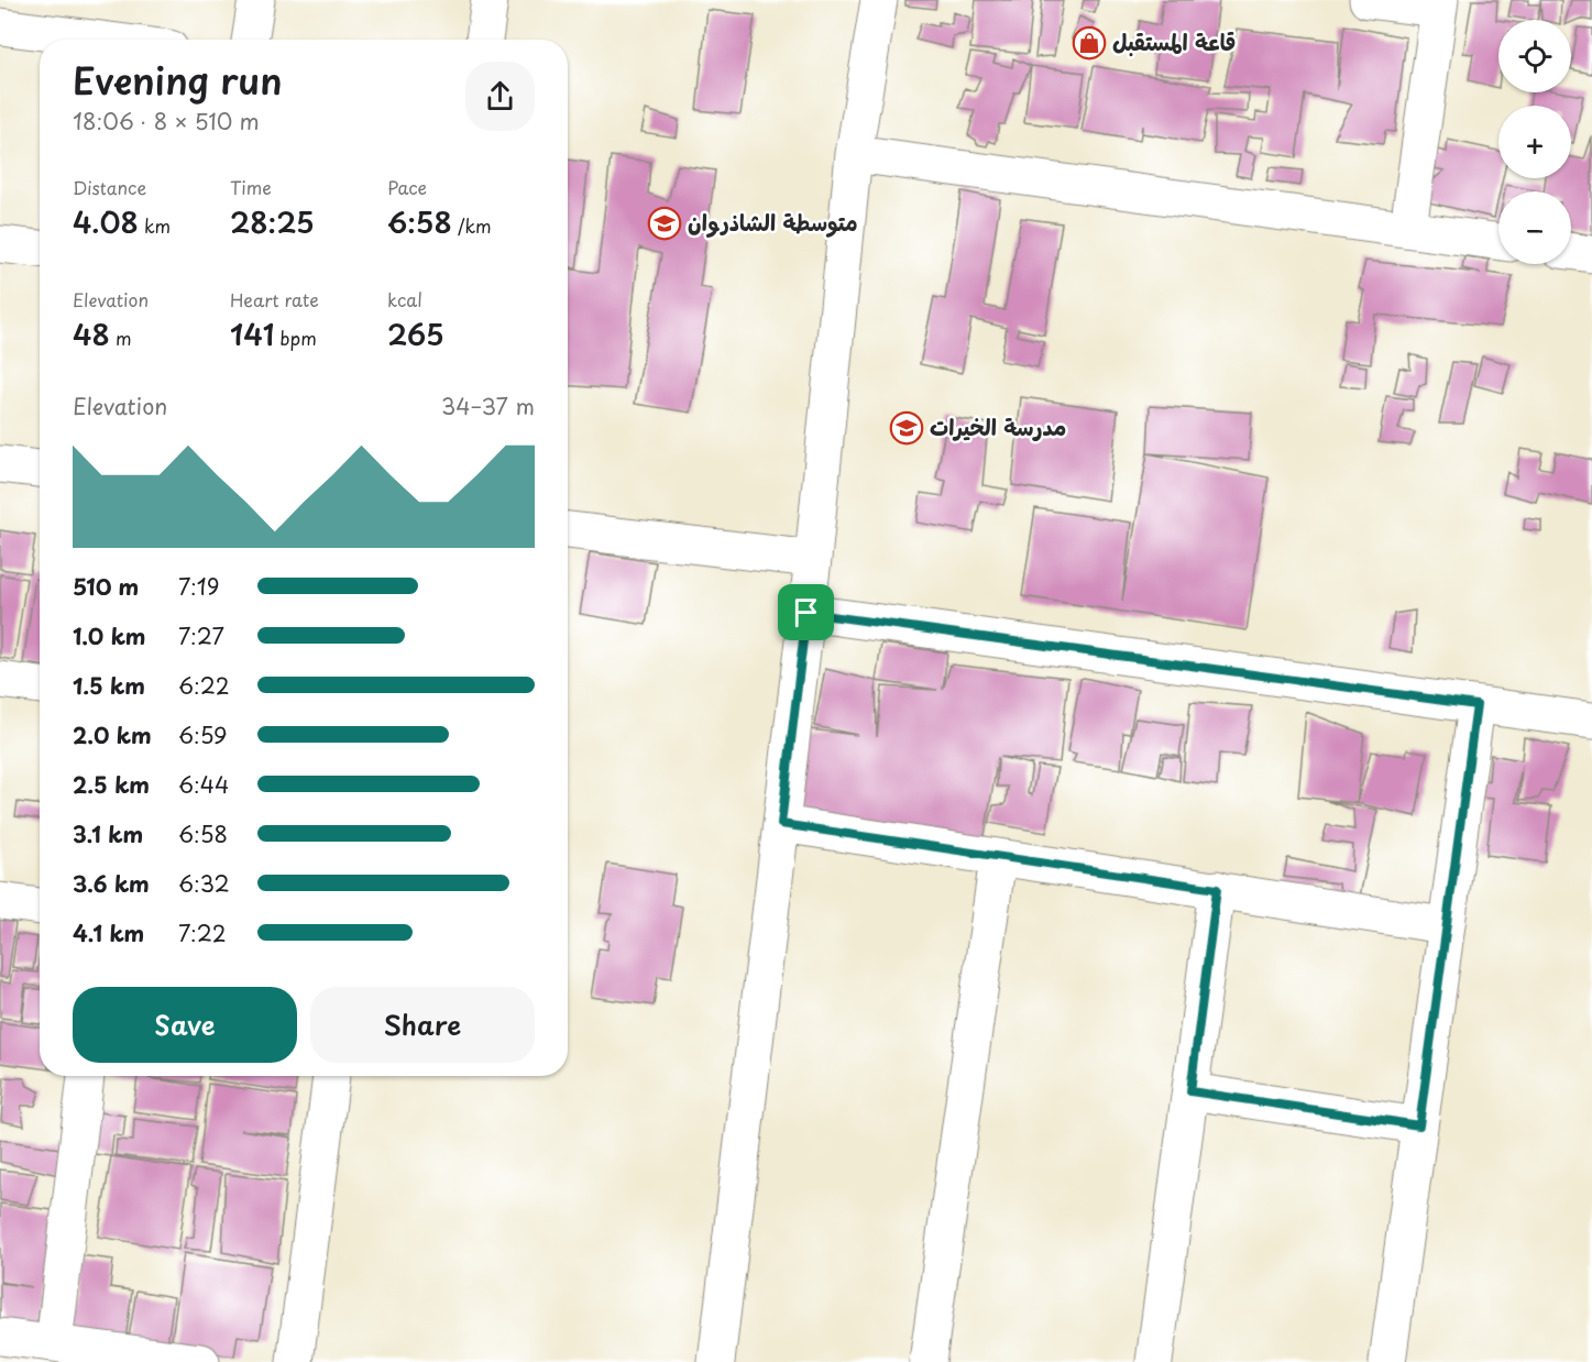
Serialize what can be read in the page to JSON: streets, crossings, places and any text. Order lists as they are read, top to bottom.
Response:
{
  "places": {
    "shop": ["قاعة المستقبل"],
    "school or university": ["متوسطة الشاذروان", "مدرسة الخيرات"]
  },
  "page": {
    "map_buttons": ["+", "−"],
    "heading": ["Evening run", "18:06 · 8 × 510 m"],
    "stats": [
      ["Distance", "4.08 km"],
      ["Time", "28:25"],
      ["Pace", "6:58 /km"],
      ["Elevation", "48 m"],
      ["Heart rate", "141 bpm"],
      ["kcal", "265"]
    ],
    "chart": ["Elevation", "34–37 m"],
    "list": [
      {
        "name": "510 m",
        "note": "7:19"
      },
      {
        "name": "1.0 km",
        "note": "7:27"
      },
      {
        "name": "1.5 km",
        "note": "6:22"
      },
      {
        "name": "2.0 km",
        "note": "6:59"
      },
      {
        "name": "2.5 km",
        "note": "6:44"
      },
      {
        "name": "3.1 km",
        "note": "6:58"
      },
      {
        "name": "3.6 km",
        "note": "6:32"
      },
      {
        "name": "4.1 km",
        "note": "7:22"
      }
    ],
    "buttons": ["Save", "Share"]
  }
}
